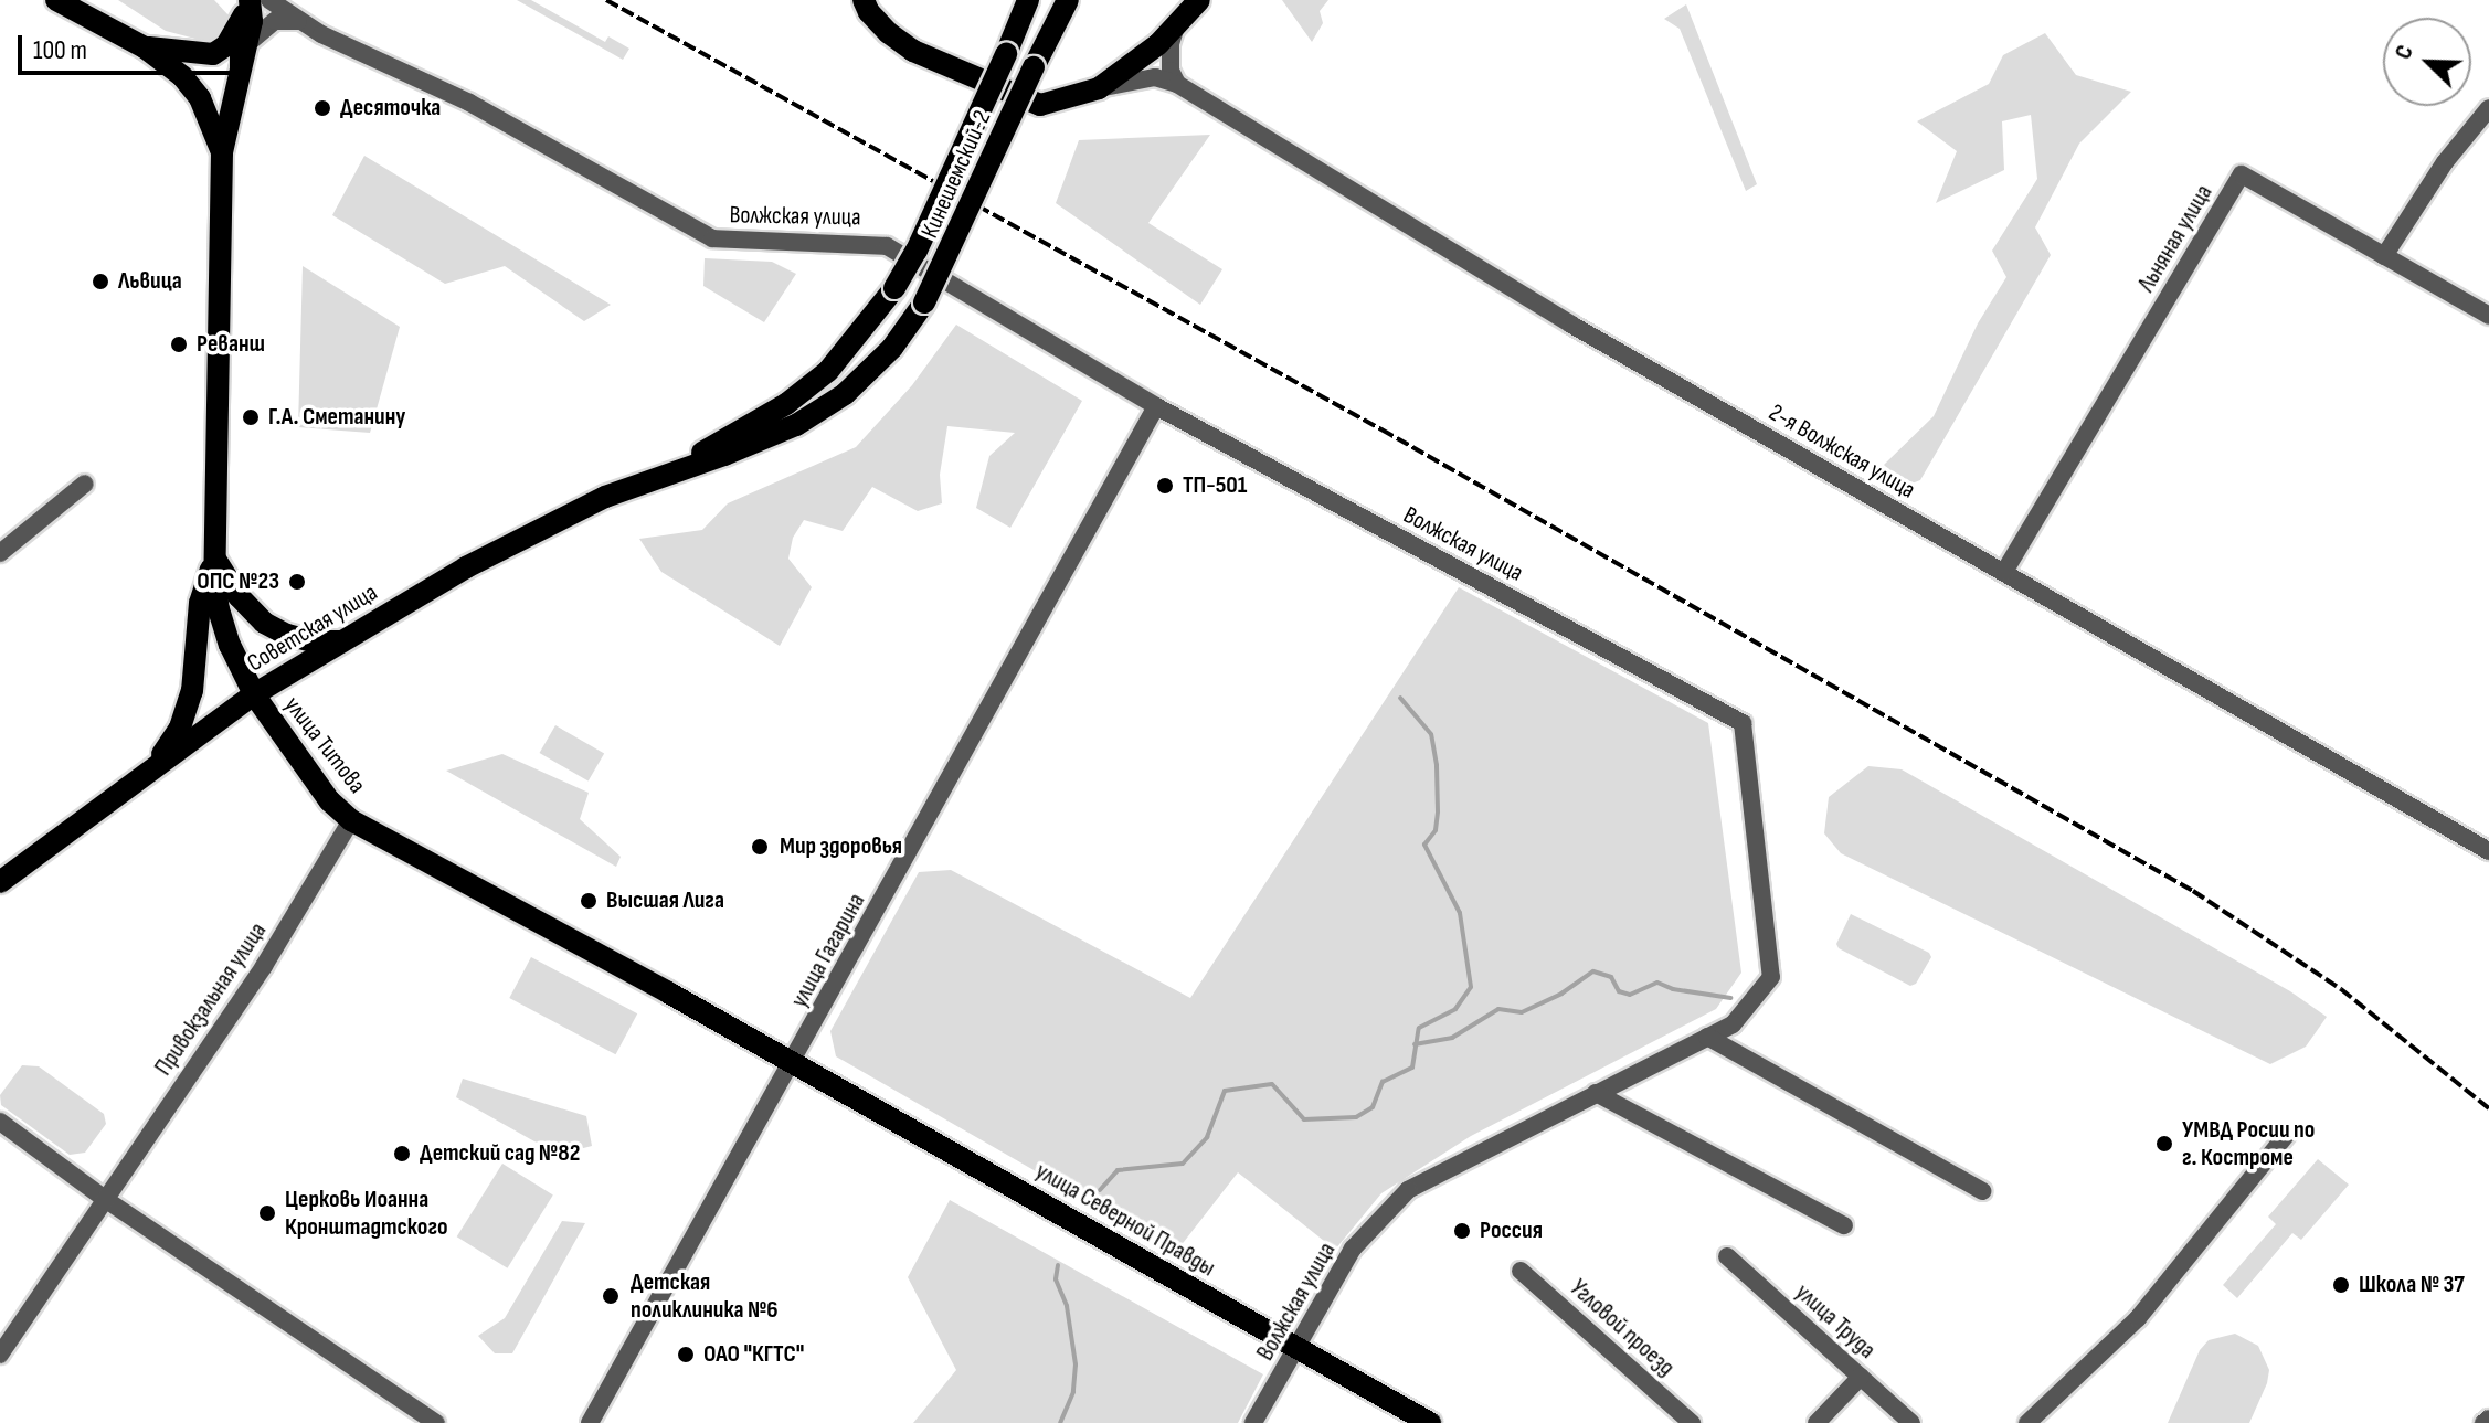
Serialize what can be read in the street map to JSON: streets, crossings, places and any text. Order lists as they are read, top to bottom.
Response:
{
  "streets": {
    "main road": [
      "Кинешемский-2",
      "Советская улица",
      "улица Титова",
      "улица Северной Правды"
    ],
    "street": [
      "Волжская улица",
      "Льняная улица",
      "2-я Волжская улица",
      "улица Гагарина",
      "Привокзальная улица",
      "улица Труда",
      "Угловой проезд"
    ]
  },
  "crossings": [
    ["Кинешемский-2", "Советская улица"],
    ["Волжская улица", "улица Гагарина"],
    ["Волжская улица", "улица Северной Правды"],
    ["Льняная улица", "2-я Волжская улица"],
    ["Советская улица", "улица Титова"],
    ["улица Титова", "улица Гагарина"],
    ["улица Титова", "Привокзальная улица"],
    ["улица Титова", "улица Северной Правды"],
    ["улица Гагарина", "улица Северной Правды"]
  ],
  "places": [
    "Десяточка",
    "Львица",
    "Реванш",
    "Г.А. Сметанину",
    "ТП-501",
    "ОПС №23",
    "Мир здоровья",
    "Высшая Лига",
    "УМВД Росии по г. Костроме",
    "Детский сад №82",
    "Церковь Иоанна Кронштадтского",
    "Россия",
    "Школа № 37",
    "Детская поликлиника №6",
    "ОАО \"КГТС\""
  ],
  "scale_bar": "100 m",
  "north": "top left"
}
